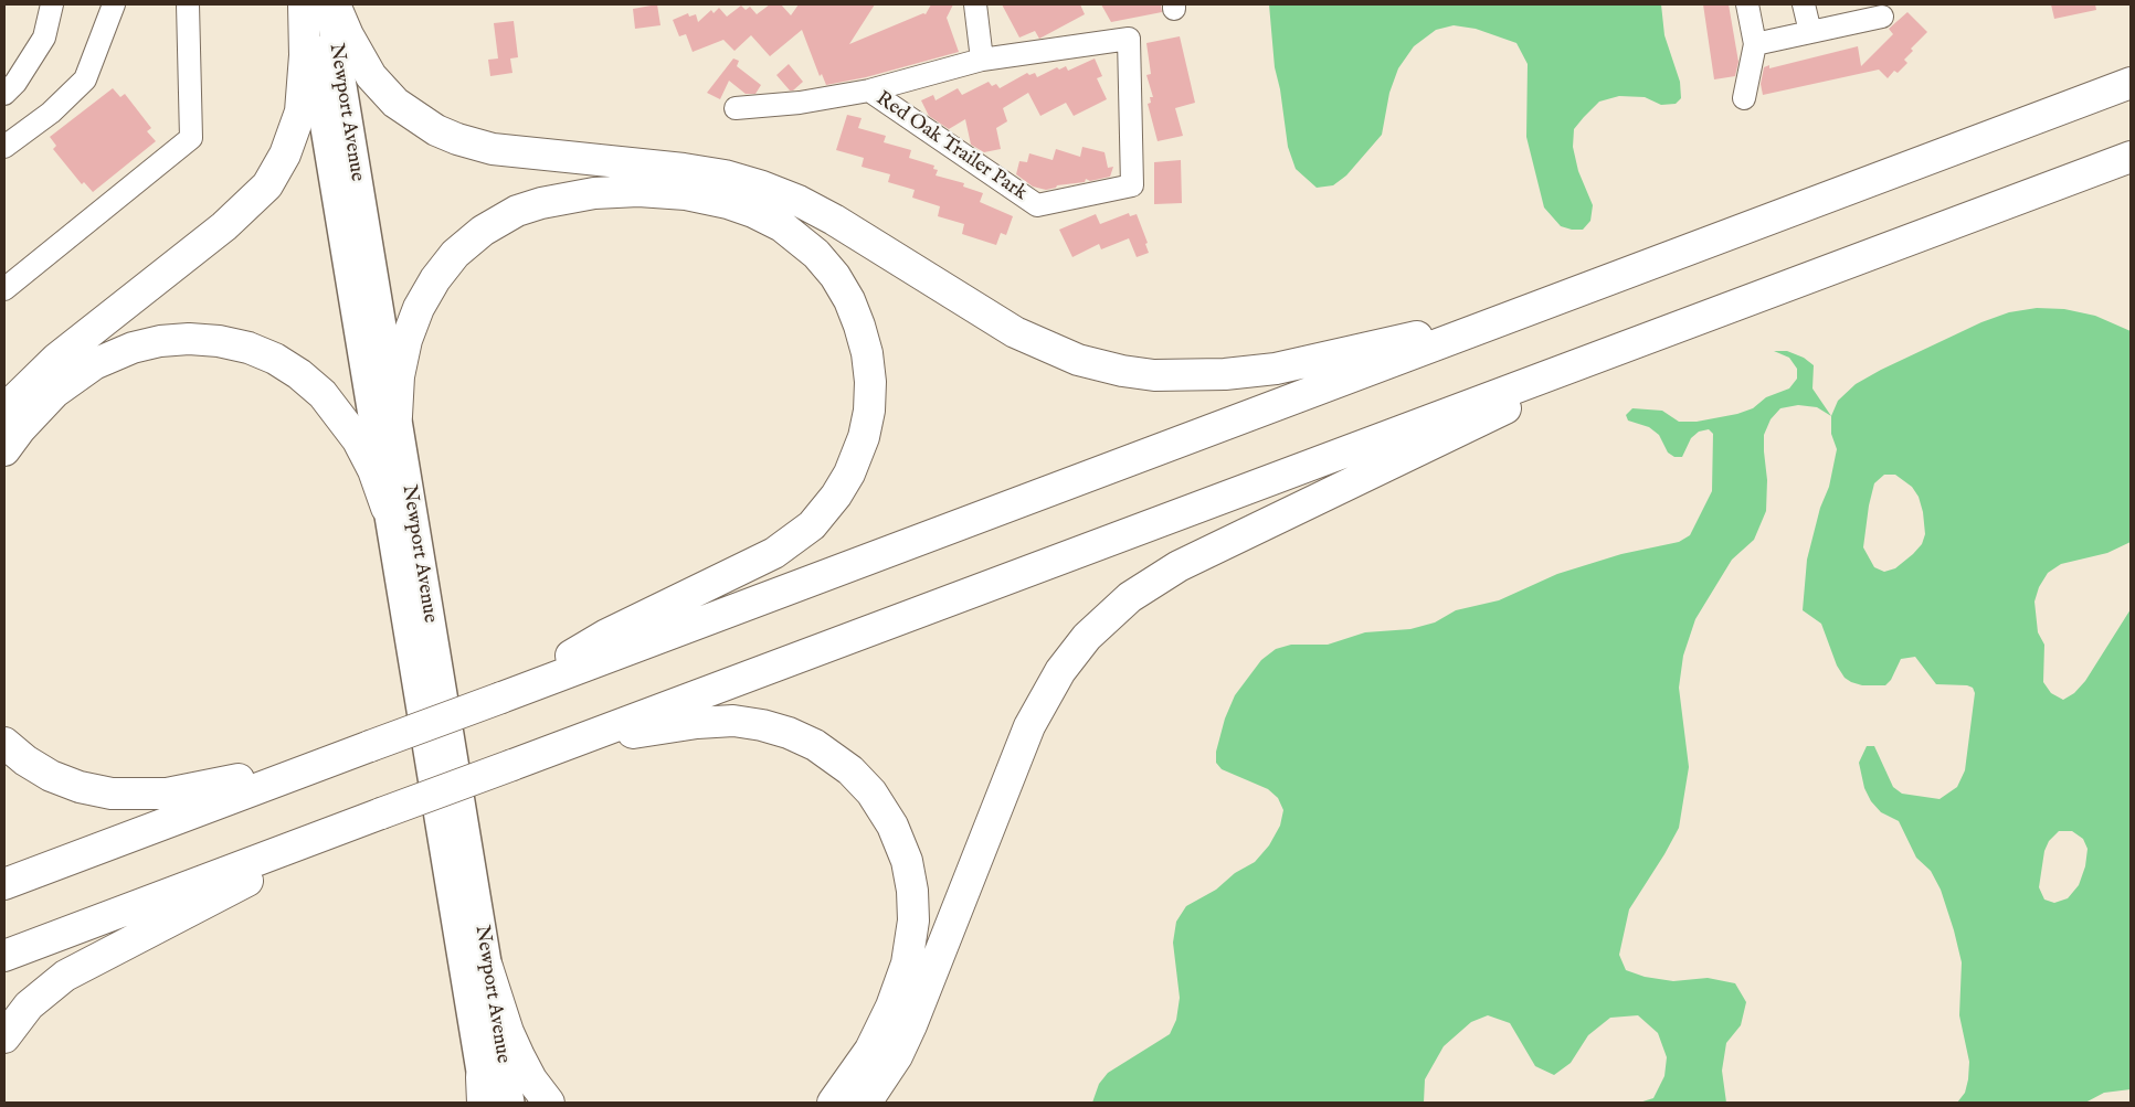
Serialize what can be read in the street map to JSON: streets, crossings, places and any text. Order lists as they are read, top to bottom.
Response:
{
  "streets": {
    "main road": ["Newport Avenue"],
    "street": ["Red Oak Trailer Park"]
  }
}
